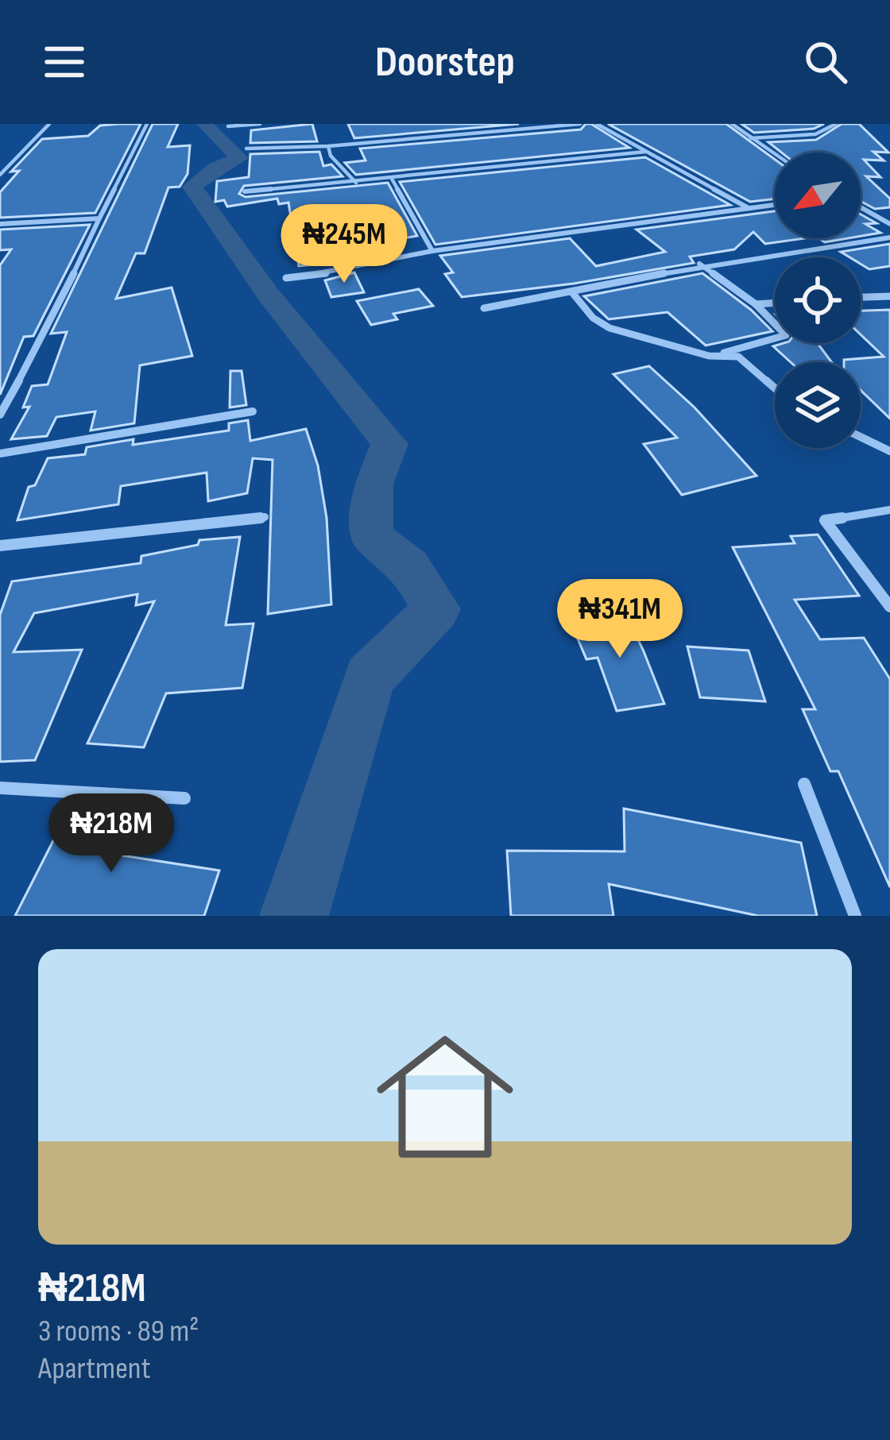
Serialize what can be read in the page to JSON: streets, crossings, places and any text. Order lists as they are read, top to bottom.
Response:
{
  "north": "bottom left",
  "page": {
    "header": "Doorstep",
    "price": ["₦245M", "₦341M", "₦218M"],
    "list": [
      {
        "name": "₦218M",
        "note": "3 rooms · 89 m² · Apartment"
      }
    ]
  }
}
